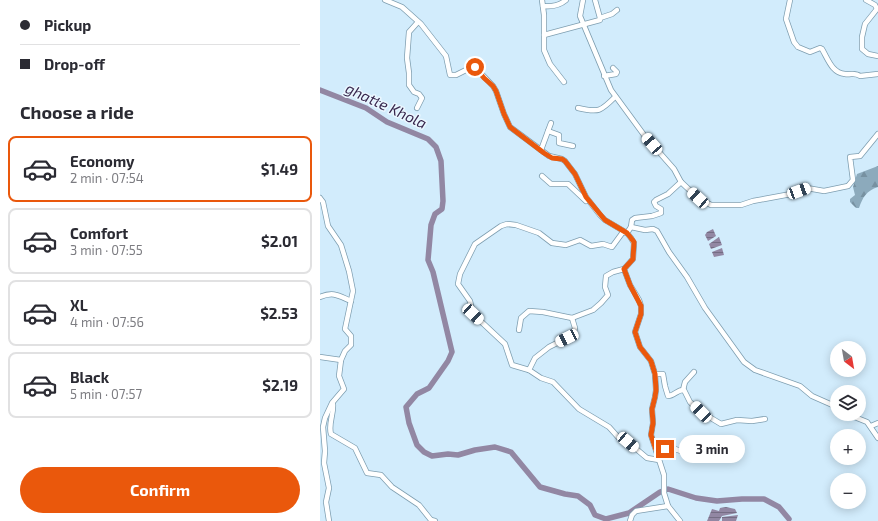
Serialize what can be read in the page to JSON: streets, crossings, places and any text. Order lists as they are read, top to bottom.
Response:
{
  "water": ["ghatte Khola"],
  "north": "bottom right",
  "page": {
    "banner": ["Pickup", "Drop-off"],
    "heading": "Choose a ride",
    "list": [
      {
        "name": "Economy",
        "note": "2 min · 07:54",
        "value": "$1.49"
      },
      {
        "name": "Comfort",
        "note": "3 min · 07:55",
        "value": "$2.01"
      },
      {
        "name": "XL",
        "note": "4 min · 07:56",
        "value": "$2.53"
      },
      {
        "name": "Black",
        "note": "5 min · 07:57",
        "value": "$2.19"
      }
    ],
    "map_buttons": ["+", "−"],
    "bubble": "3 min",
    "buttons": "Confirm"
  }
}
